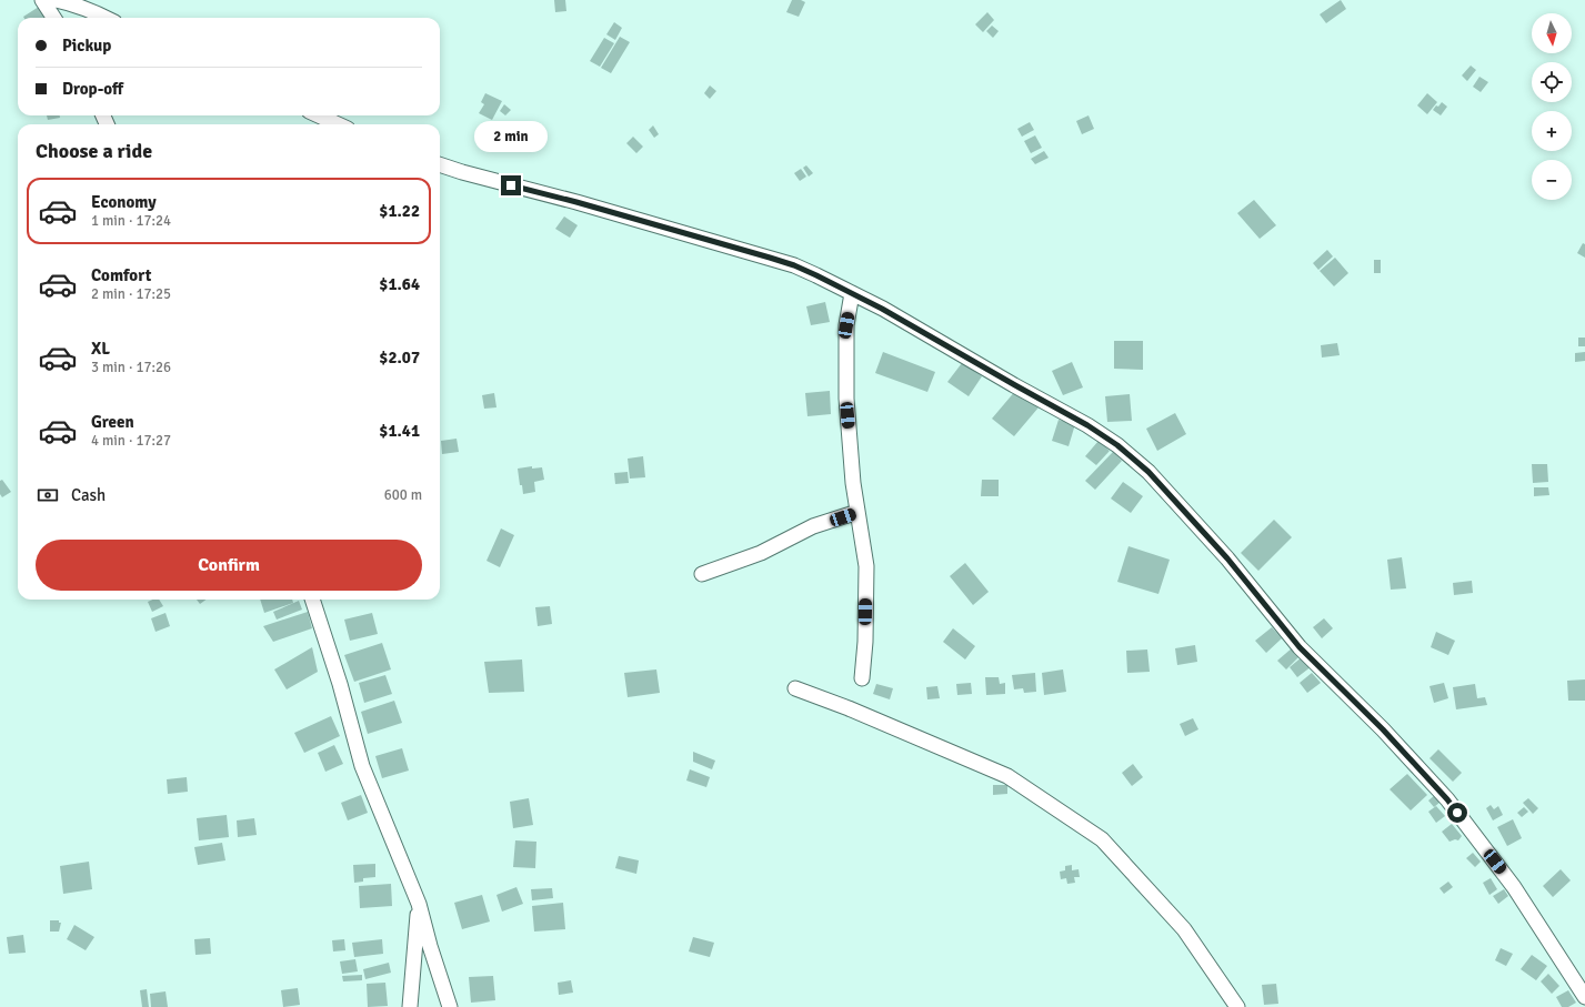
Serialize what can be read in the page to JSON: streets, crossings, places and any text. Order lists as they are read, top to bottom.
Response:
{
  "north": "bottom",
  "page": {
    "map_buttons": ["+", "−"],
    "banner": ["Pickup", "Drop-off"],
    "bubble": "2 min",
    "heading": "Choose a ride",
    "list": [
      {
        "name": "Economy",
        "note": "1 min · 17:24",
        "value": "$1.22"
      },
      {
        "name": "Comfort",
        "note": "2 min · 17:25",
        "value": "$1.64"
      },
      {
        "name": "XL",
        "note": "3 min · 17:26",
        "value": "$2.07"
      },
      {
        "name": "Green",
        "note": "4 min · 17:27",
        "value": "$1.41"
      }
    ],
    "pay": ["Cash", "600 m"],
    "buttons": "Confirm"
  }
}
